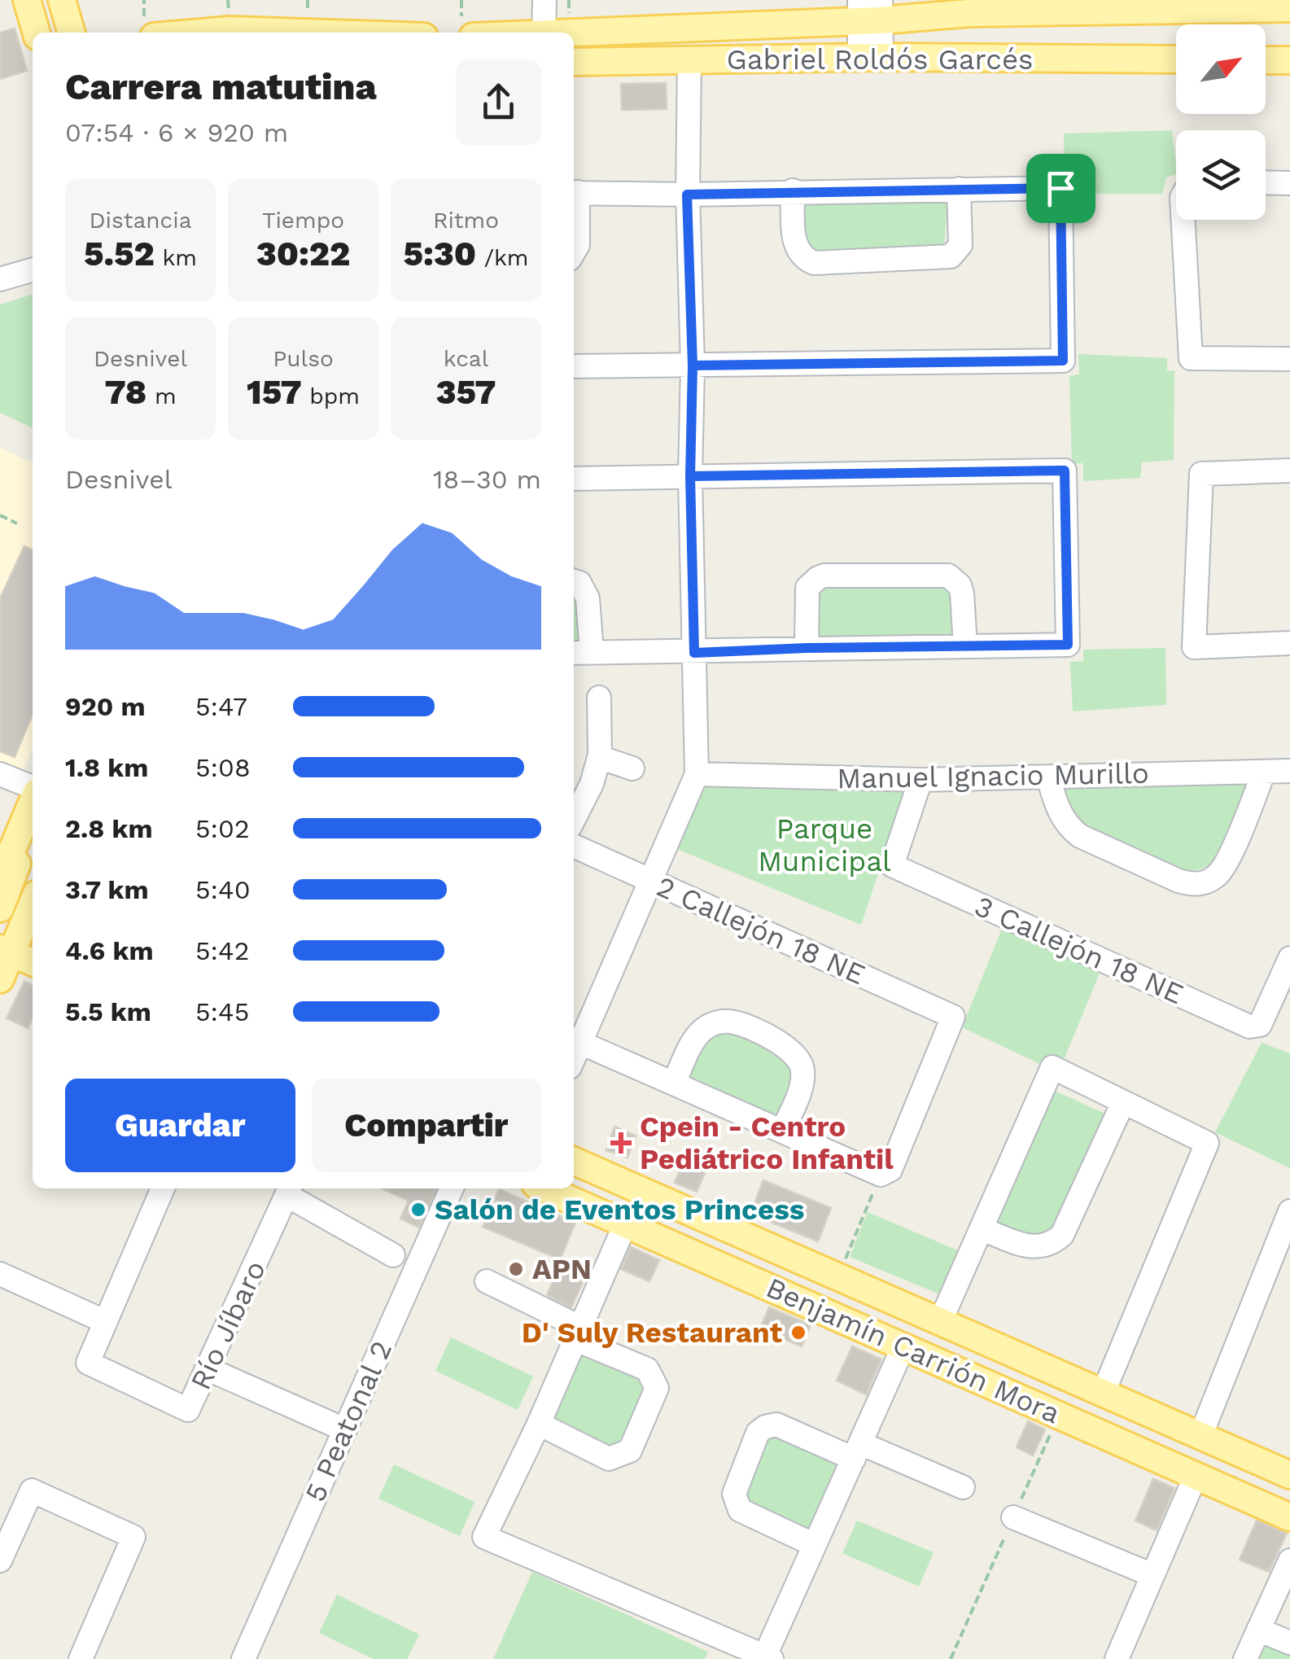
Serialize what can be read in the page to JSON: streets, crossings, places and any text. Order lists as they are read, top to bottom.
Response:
{
  "streets": {
    "main road": ["Gabriel Roldós Garcés", "Benjamín Carrión Mora"],
    "street": [
      "Manuel Ignacio Murillo",
      "2 Callejón 18 NE",
      "3 Callejón 18 NE",
      "Río Jíbaro",
      "5 Peatonal 2"
    ]
  },
  "crossings": [
    ["Manuel Ignacio Murillo", "3 Callejón 18 NE"]
  ],
  "parks": ["Parque Municipal"],
  "places": {
    "health": ["Cpein - Centro Pediátrico Infantil"],
    "other": ["Salón de Eventos Princess", "APN", "D' Suly Restaurant"]
  },
  "north": "top right",
  "page": {
    "heading": ["Carrera matutina", "07:54 · 6 × 920 m"],
    "stats": [
      ["Distancia", "5.52 km"],
      ["Tiempo", "30:22"],
      ["Ritmo", "5:30 /km"],
      ["Desnivel", "78 m"],
      ["Pulso", "157 bpm"],
      ["kcal", "357"]
    ],
    "chart": ["Desnivel", "18–30 m"],
    "list": [
      {
        "name": "920 m",
        "note": "5:47"
      },
      {
        "name": "1.8 km",
        "note": "5:08"
      },
      {
        "name": "2.8 km",
        "note": "5:02"
      },
      {
        "name": "3.7 km",
        "note": "5:40"
      },
      {
        "name": "4.6 km",
        "note": "5:42"
      },
      {
        "name": "5.5 km",
        "note": "5:45"
      }
    ],
    "buttons": ["Guardar", "Compartir"]
  }
}
